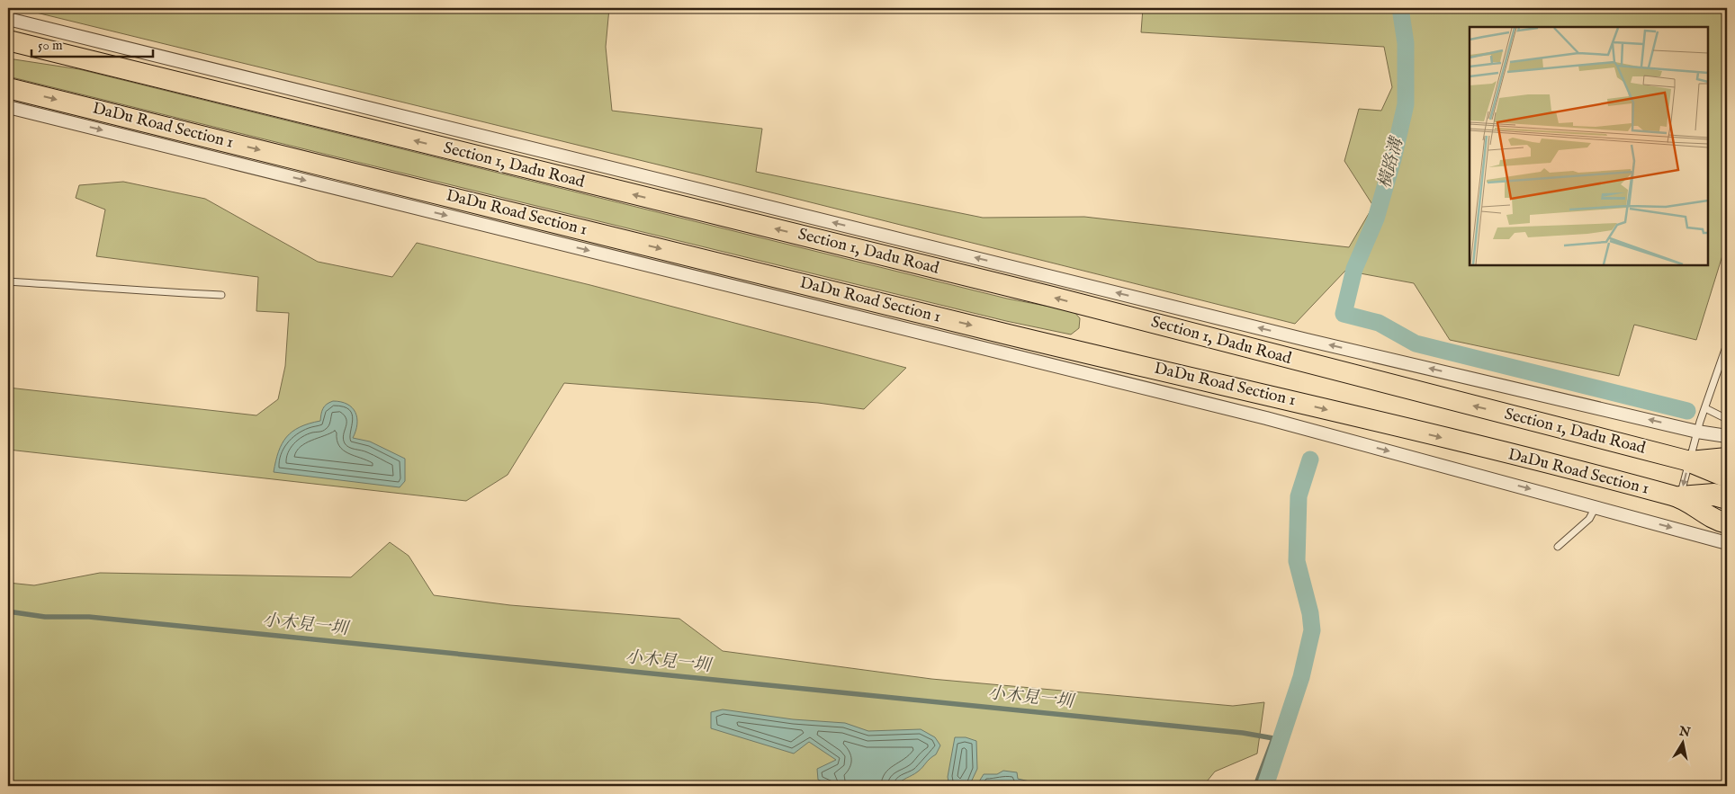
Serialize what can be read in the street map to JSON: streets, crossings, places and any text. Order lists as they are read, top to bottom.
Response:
{
  "streets": {
    "main road": ["DaDu Road Section 1", "Section 1, Dadu Road"]
  },
  "one_way": ["DaDu Road Section 1", "Section 1, Dadu Road"],
  "water": ["橫路溝", "小木見一圳"],
  "scale_bar": "50 m",
  "north": "top"
}
